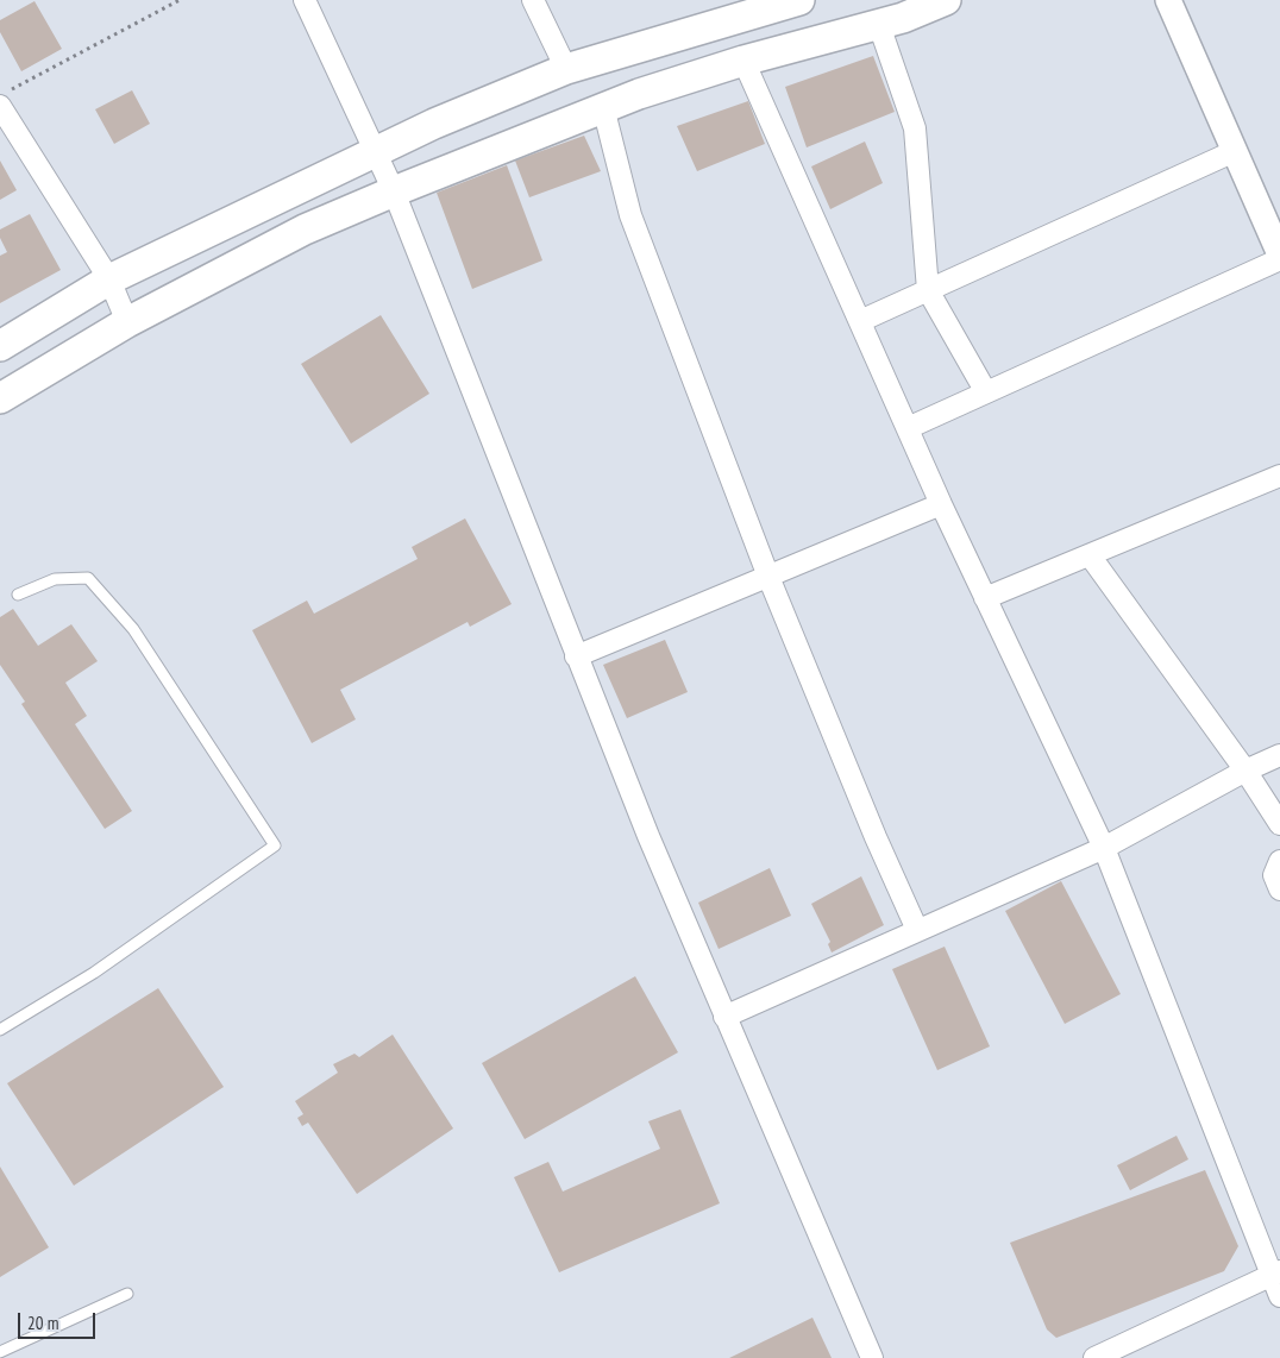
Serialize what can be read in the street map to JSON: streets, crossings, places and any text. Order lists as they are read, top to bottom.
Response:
{
  "scale_bar": "20 m"
}
